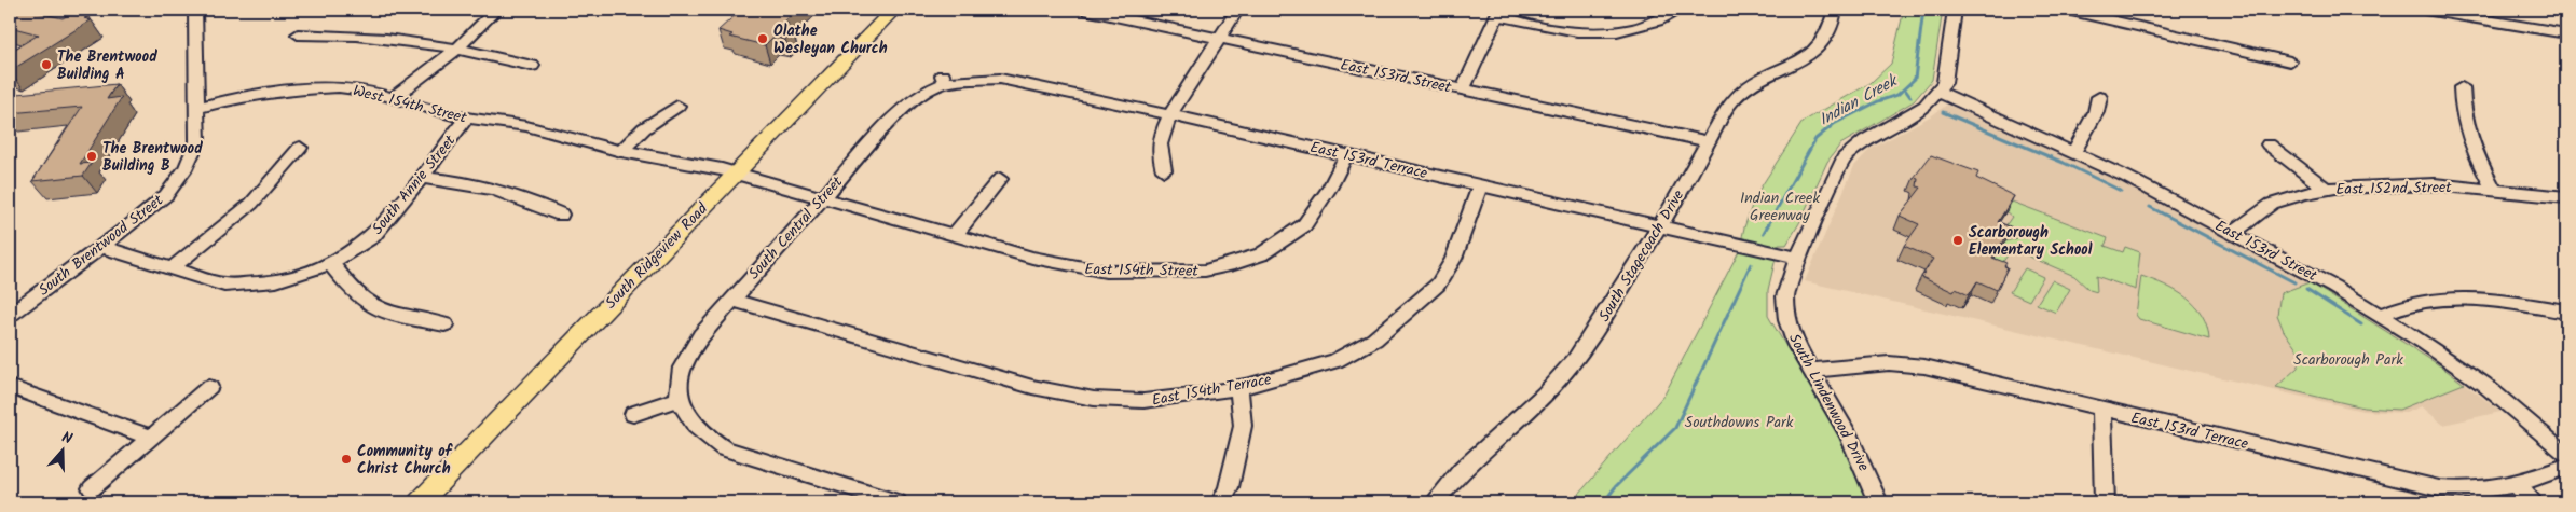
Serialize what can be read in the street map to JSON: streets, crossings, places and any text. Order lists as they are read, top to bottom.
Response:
{
  "streets": {
    "main road": ["South Ridgeview Road"],
    "street": [
      "East 153rd Street",
      "West 154th Street",
      "East 153rd Terrace",
      "South Annie Street",
      "East 152nd Street",
      "South Central Street",
      "South Brentwood Street",
      "South Stagecoach Drive",
      "East 154th Street",
      "East 154th Terrace",
      "South Lindenwood Drive"
    ]
  },
  "crossings": [
    ["East 153rd Street", "East 152nd Street"],
    ["East 153rd Street", "South Stagecoach Drive"],
    ["East 153rd Street", "South Lindenwood Drive"],
    ["West 154th Street", "South Annie Street"],
    ["West 154th Street", "South Brentwood Street"],
    ["West 154th Street", "South Ridgeview Road"],
    ["West 154th Street", "East 154th Street"],
    ["East 153rd Terrace", "South Central Street"],
    ["East 153rd Terrace", "South Stagecoach Drive"],
    ["East 153rd Terrace", "East 154th Street"],
    ["East 153rd Terrace", "East 154th Terrace"],
    ["East 153rd Terrace", "South Lindenwood Drive"],
    ["South Annie Street", "South Brentwood Street"],
    ["South Central Street", "East 154th Street"],
    ["South Central Street", "East 154th Terrace"],
    ["South Ridgeview Road", "East 154th Street"]
  ],
  "water": ["Indian Creek"],
  "parks": ["Indian Creek Greenway", "Scarborough Park", "Southdowns Park"],
  "places": [
    "Olathe Wesleyan Church",
    "The Brentwood Building A",
    "The Brentwood Building B",
    "Scarborough Elementary School",
    "Community of Christ Church"
  ],
  "north": "top"
}
